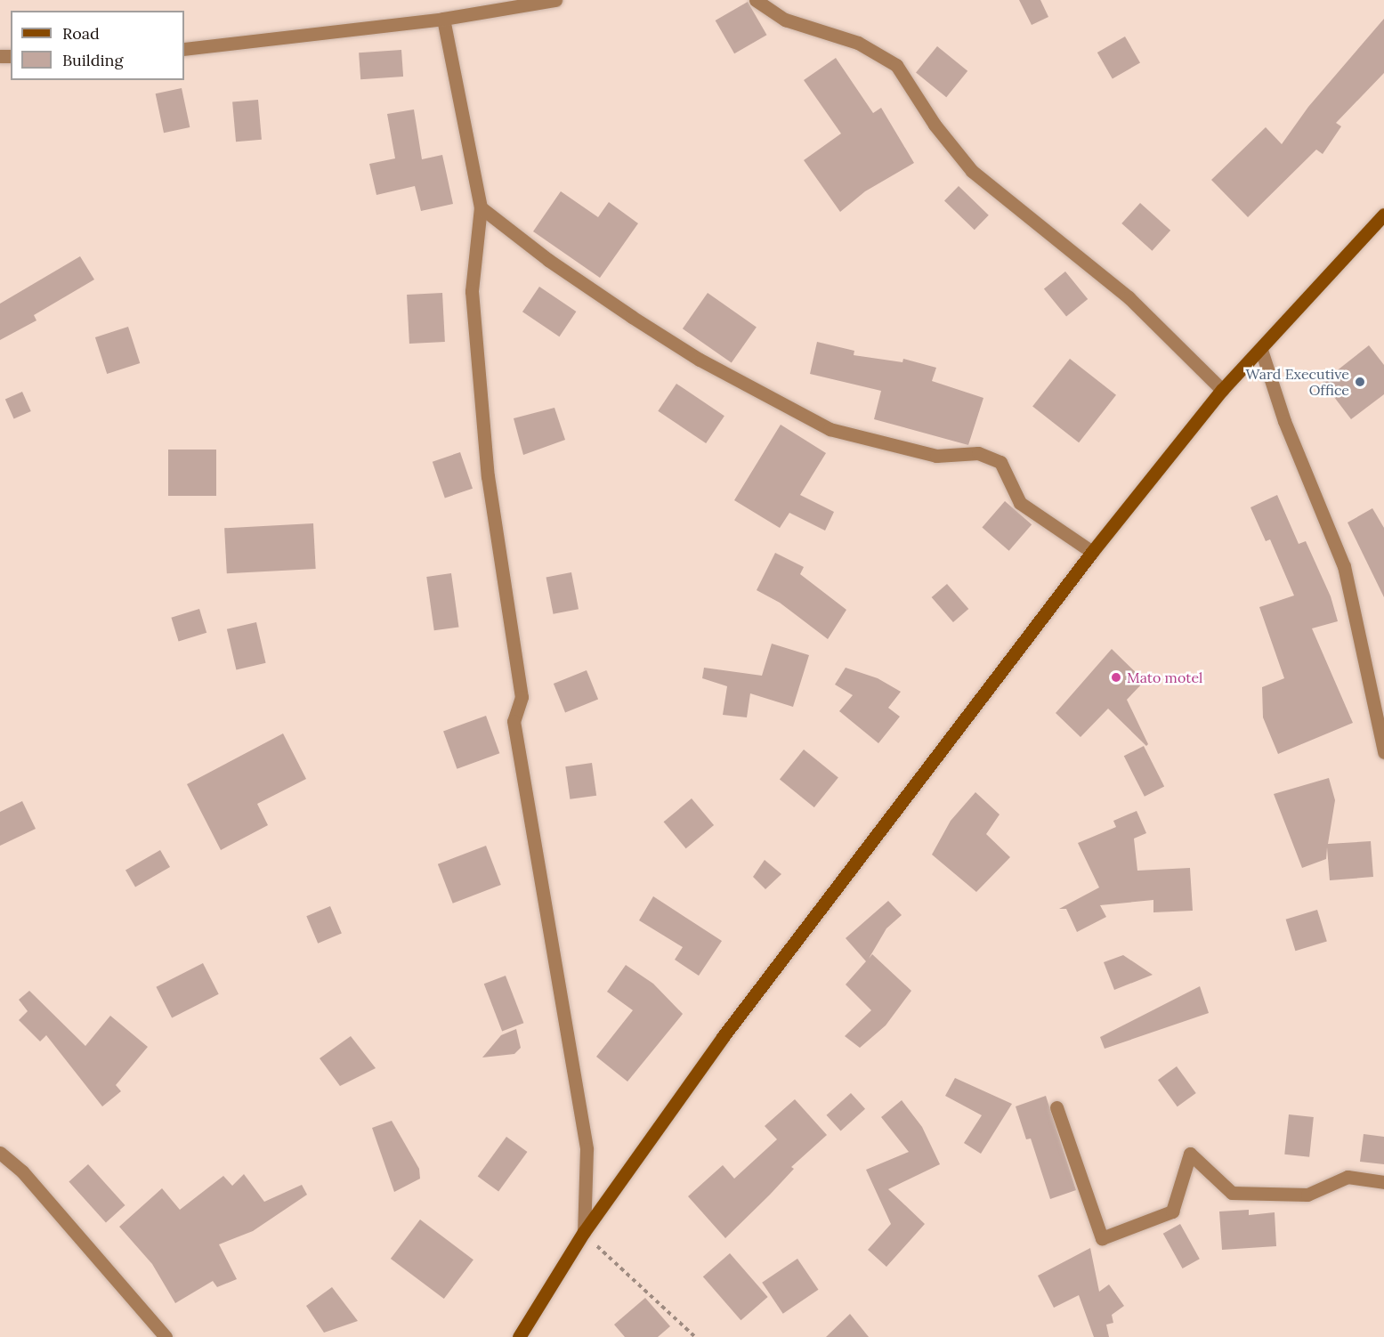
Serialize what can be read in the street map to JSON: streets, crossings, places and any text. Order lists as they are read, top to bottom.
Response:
{
  "places": ["Ward Executive Office", "Mato motel"],
  "legend": ["Road", "Building"]
}
